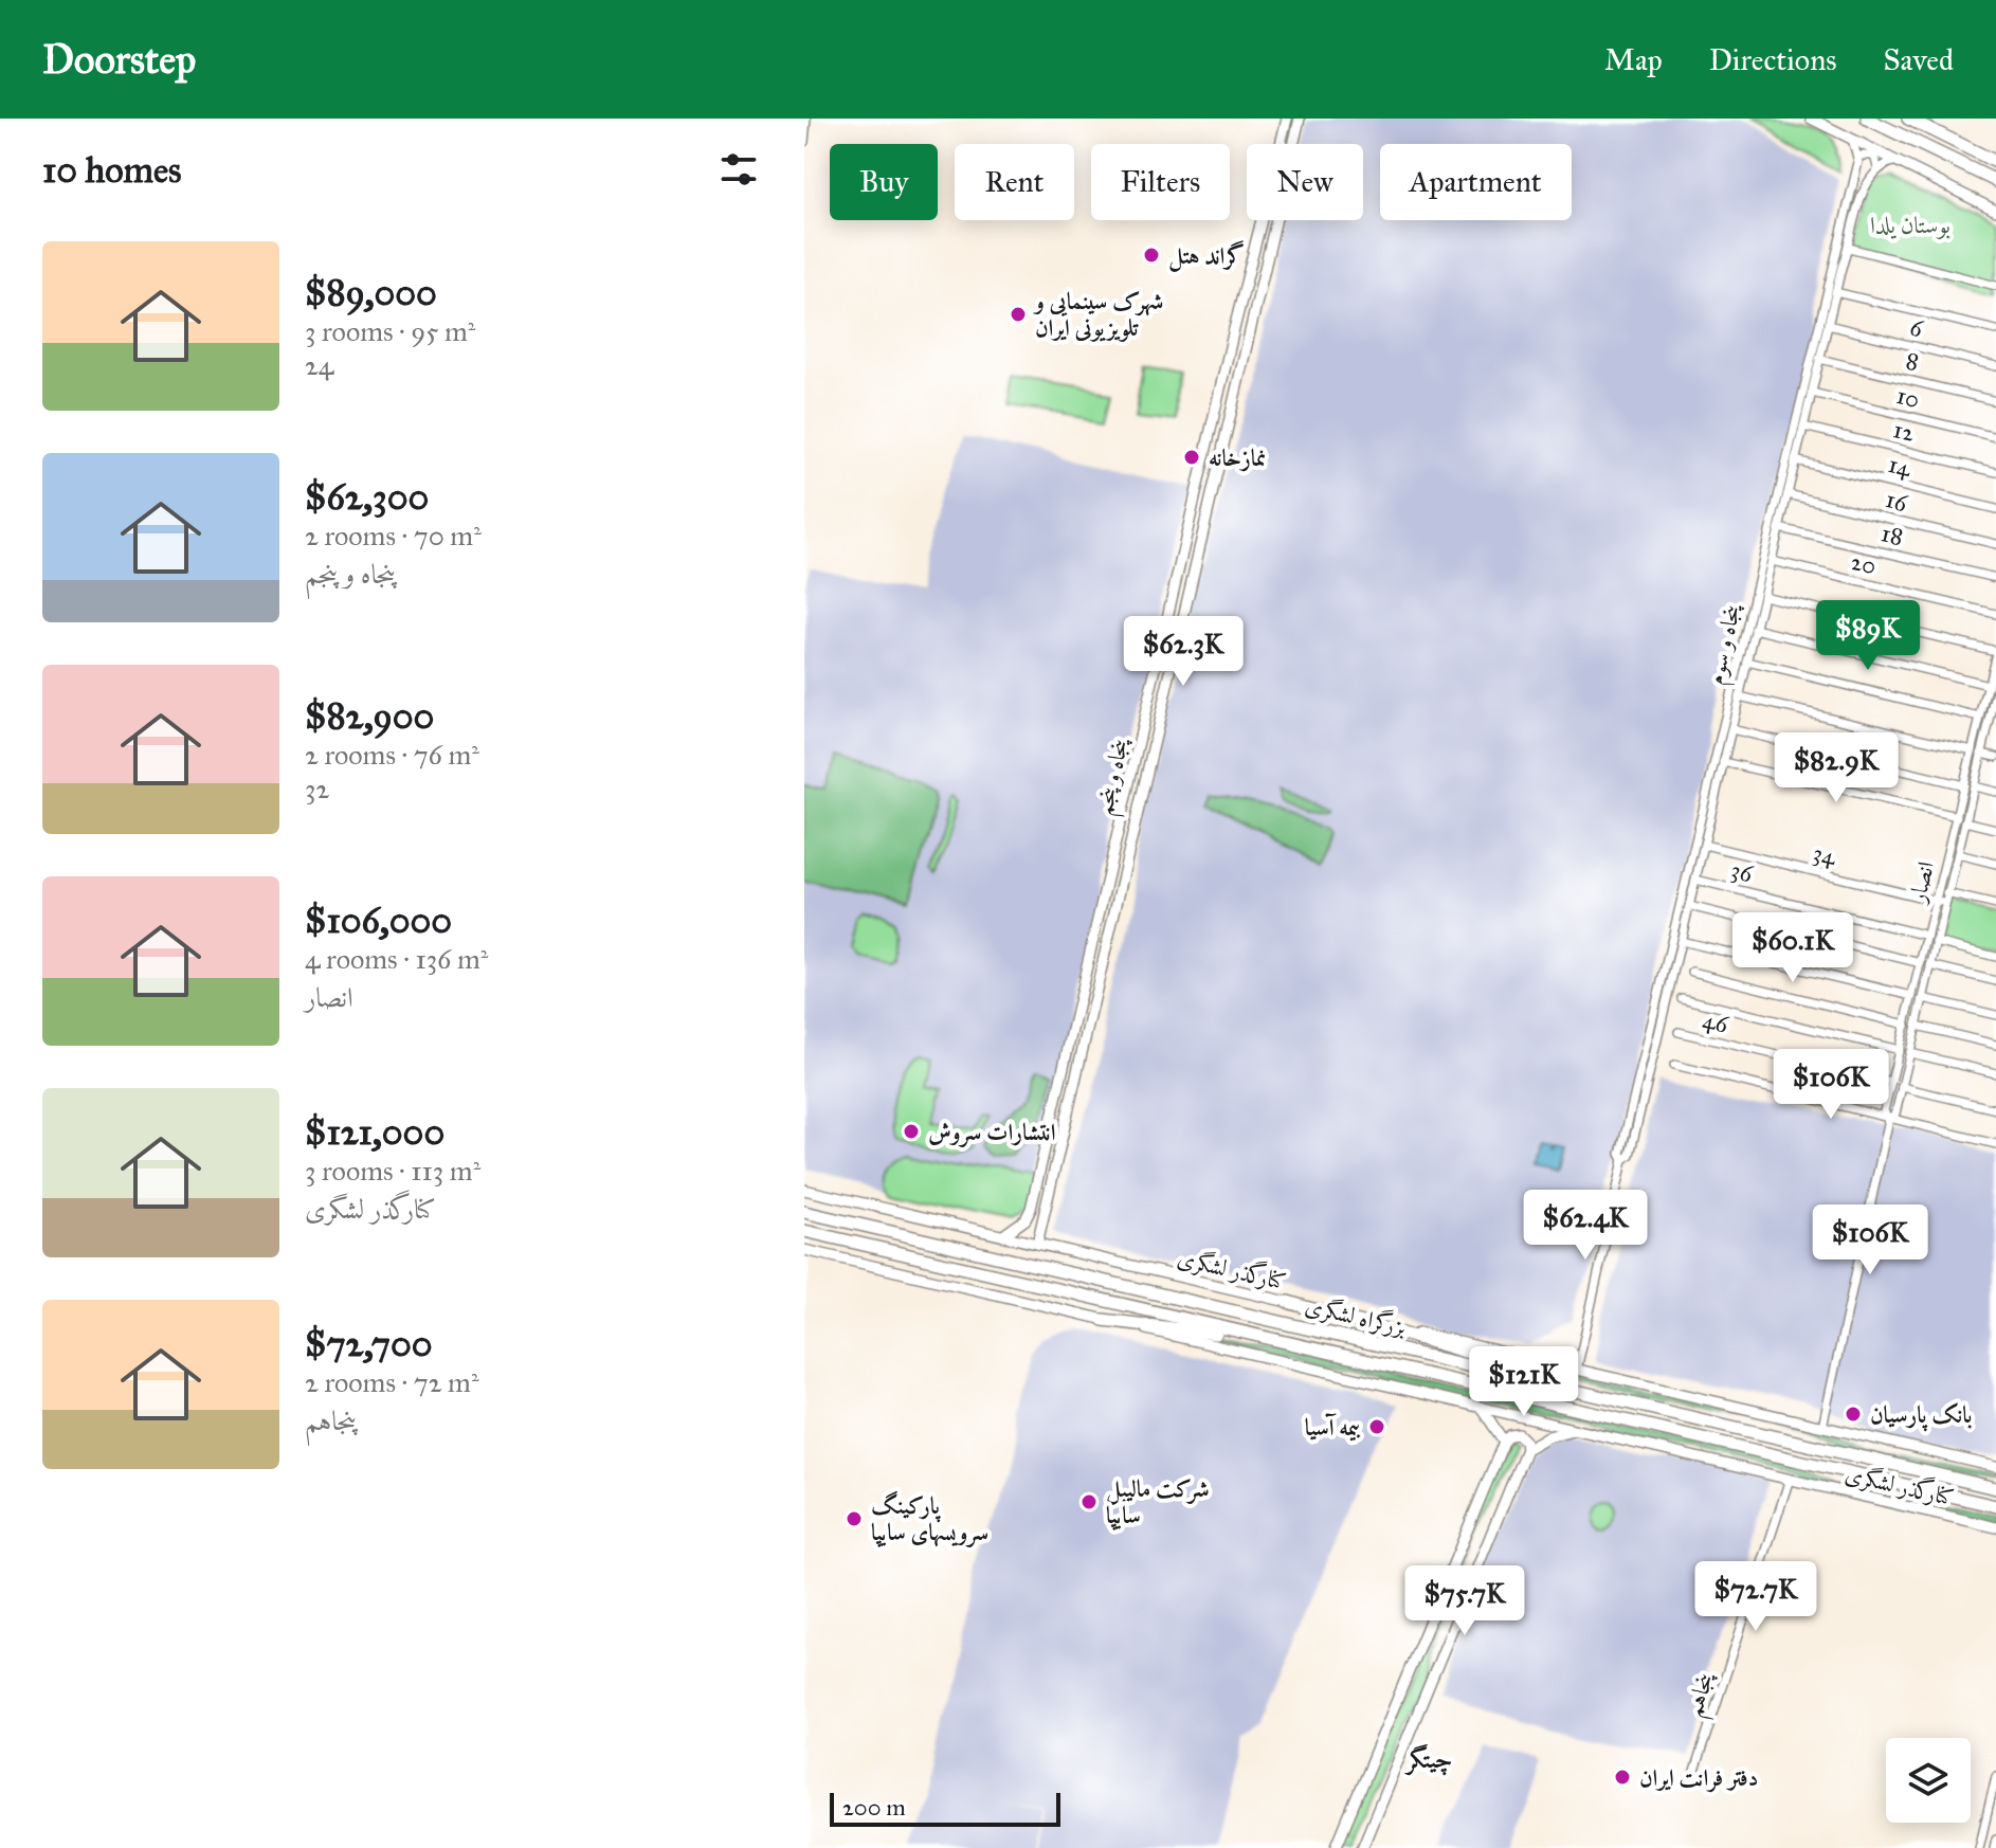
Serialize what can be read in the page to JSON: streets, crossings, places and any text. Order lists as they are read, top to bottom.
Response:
{
  "streets": {
    "highway": ["بزرگراه لشگری"],
    "main road": ["پنجاه و پنجم", "کنارگذر لشگری"],
    "street": [
      "6",
      "8",
      "10",
      "12",
      "14",
      "16",
      "18",
      "20",
      "پنجاه و سوم",
      "34",
      "36",
      "انصار",
      "46",
      "پنجاهم"
    ]
  },
  "crossings": [
    ["6", "پنجاه و سوم"],
    ["8", "پنجاه و سوم"],
    ["10", "پنجاه و سوم"],
    ["12", "پنجاه و سوم"],
    ["14", "پنجاه و سوم"],
    ["16", "پنجاه و سوم"],
    ["18", "پنجاه و سوم"],
    ["20", "پنجاه و سوم"],
    ["پنجاه و سوم", "34"],
    ["پنجاه و سوم", "36"],
    ["پنجاه و سوم", "کنارگذر لشگری"],
    ["پنجاه و پنجم", "کنارگذر لشگری"],
    ["34", "انصار"],
    ["36", "انصار"],
    ["انصار", "46"],
    ["انصار", "کنارگذر لشگری"],
    ["کنارگذر لشگری", "پنجاهم"]
  ],
  "districts": ["چیتگر"],
  "parks": ["بوستان یلدا"],
  "places": [
    "گراند هتل",
    "شهرک سینمایی و تلویزیونی ایران",
    "نمازخانه",
    "انتشارات سروش",
    "بانک پارسیان",
    "بیمه آسیا",
    "شرکت مالیبل سایپا",
    "پارکینگ سرویسهای سایپا",
    "دفتر فرانت ایران"
  ],
  "scale_bar": "200 m",
  "page": {
    "header": "Doorstep",
    "nav": ["Map", "Directions", "Saved"],
    "heading": "10 homes",
    "chip": [
      "Buy",
      "Rent",
      "Filters",
      "New",
      "Apartment"
    ],
    "list": [
      {
        "name": "$89,000",
        "note": "3 rooms · 95 m² · 24"
      },
      {
        "name": "$62,300",
        "note": "2 rooms · 70 m² · پنجاه و پنجم"
      },
      {
        "name": "$82,900",
        "note": "2 rooms · 76 m² · 32"
      },
      {
        "name": "$106,000",
        "note": "4 rooms · 136 m² · انصار"
      },
      {
        "name": "$121,000",
        "note": "3 rooms · 113 m² · کنارگذر لشگری"
      },
      {
        "name": "$72,700",
        "note": "2 rooms · 72 m² · پنجاهم"
      }
    ],
    "price": [
      "$89K",
      "$62.3K",
      "$82.9K",
      "$60.1K",
      "$106K",
      "$62.4K",
      "$106K",
      "$121K",
      "$72.7K",
      "$75.7K"
    ],
    "scale": "200 m"
  }
}
